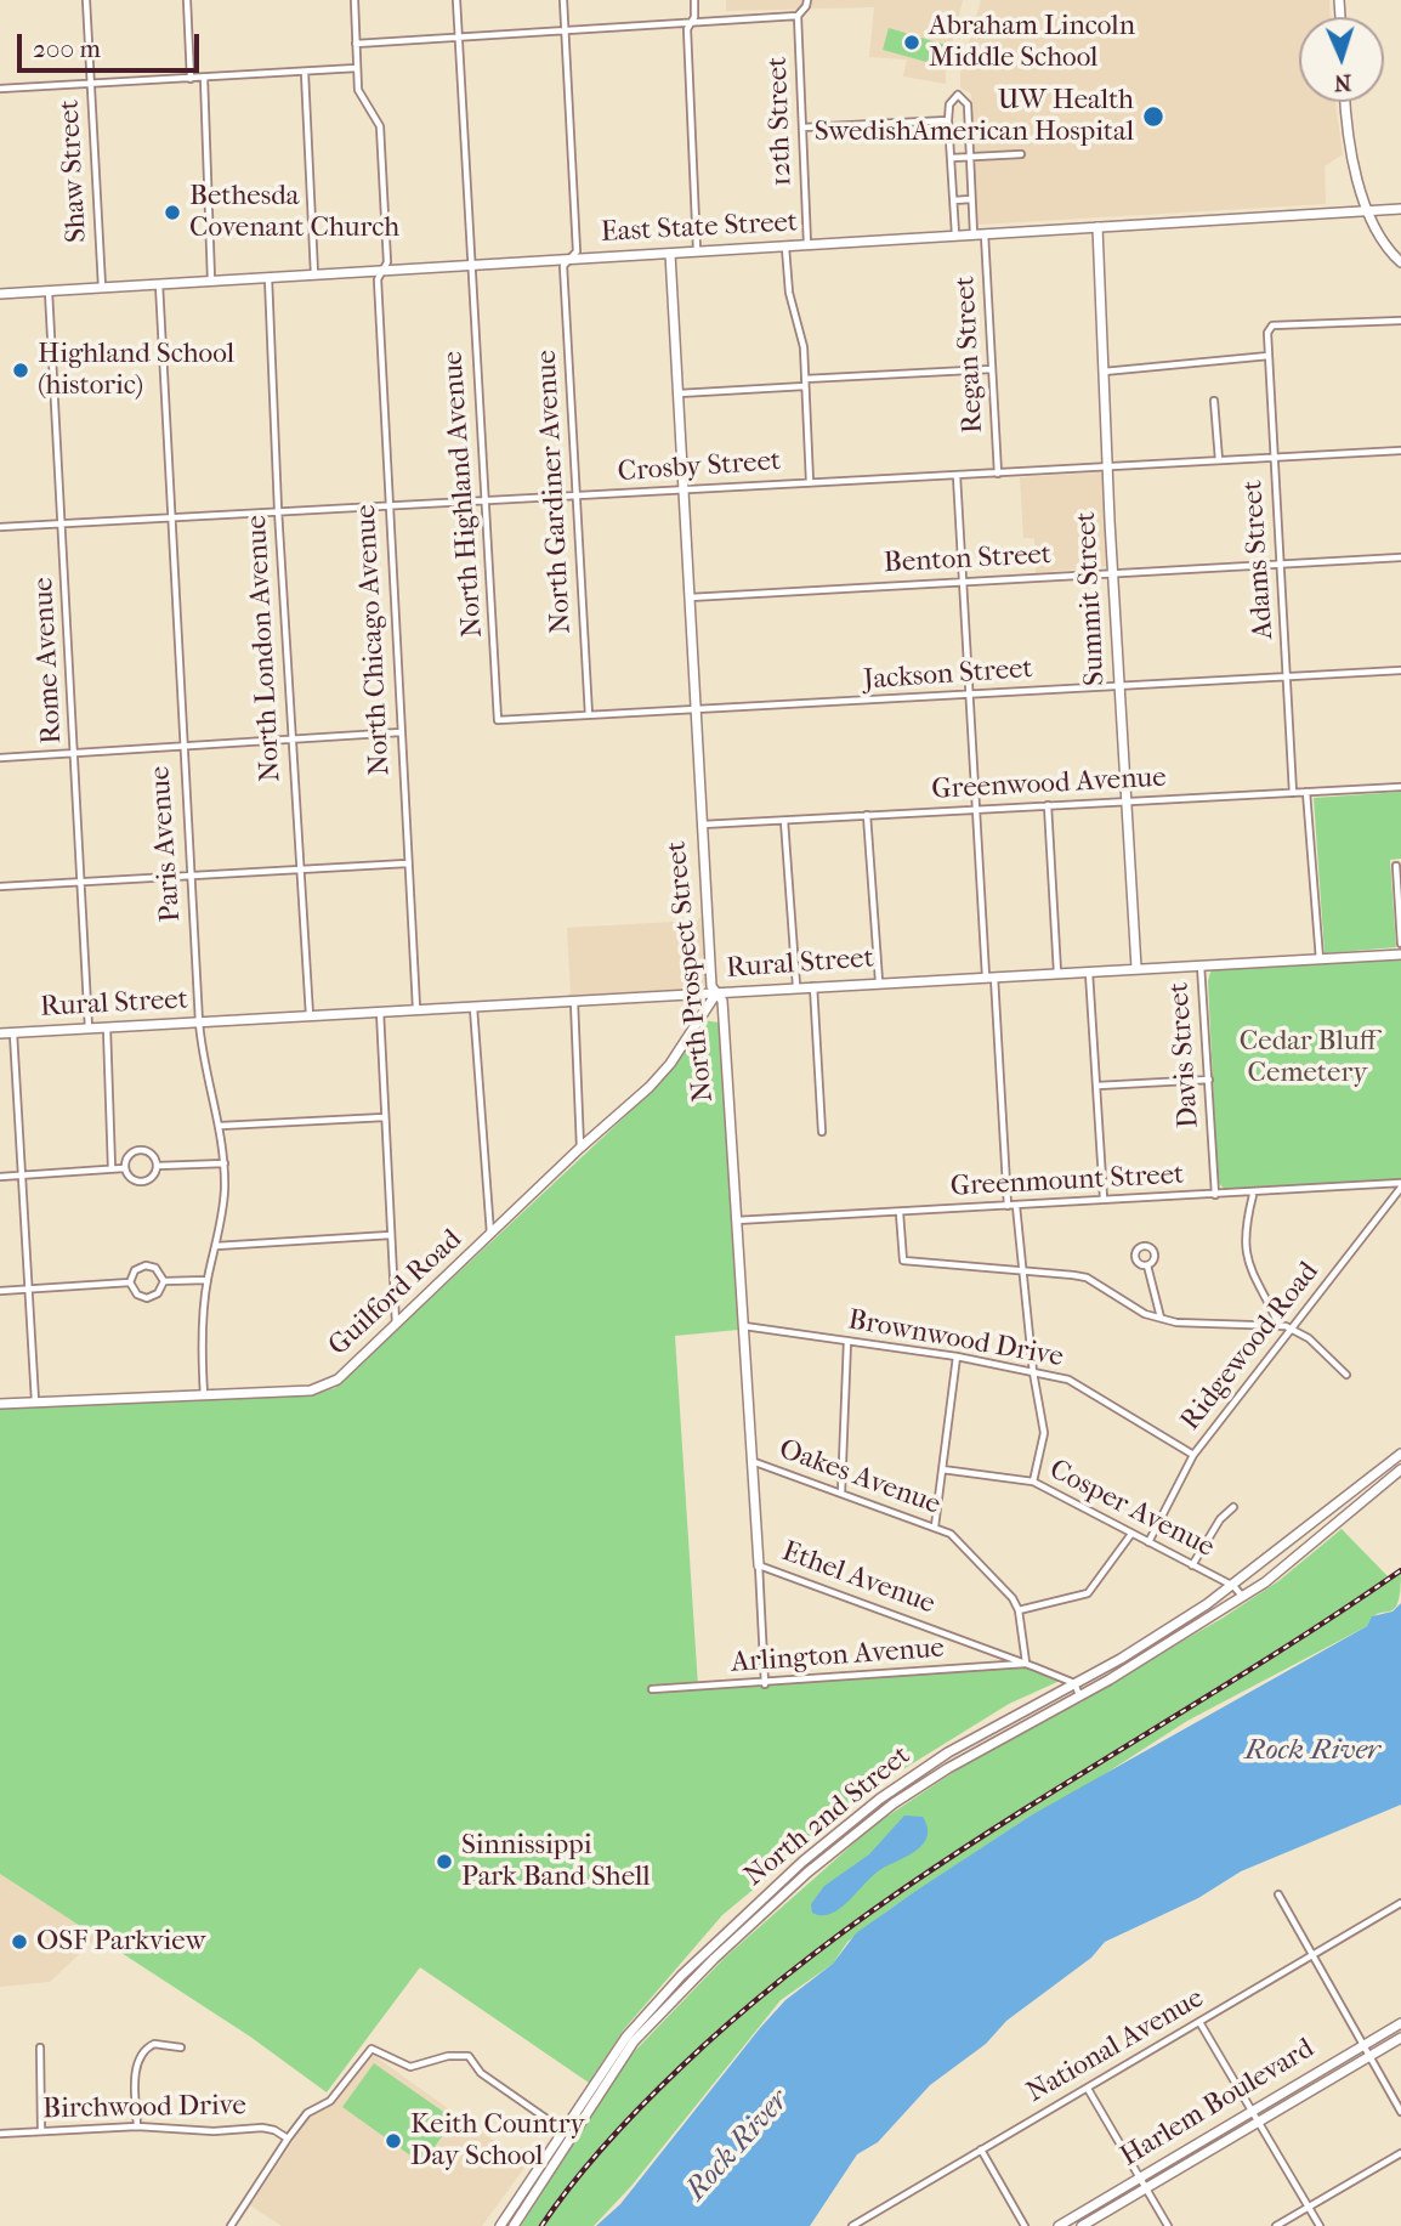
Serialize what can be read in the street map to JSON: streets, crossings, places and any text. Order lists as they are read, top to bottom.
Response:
{
  "streets": {
    "street": [
      "12th Street",
      "Shaw Street",
      "East State Street",
      "Regan Street",
      "Crosby Street",
      "North Gardiner Avenue",
      "North Highland Avenue",
      "Benton Street",
      "Adams Street",
      "Summit Street",
      "North Chicago Avenue",
      "North London Avenue",
      "Rome Avenue",
      "Jackson Street",
      "Greenwood Avenue",
      "Paris Avenue",
      "Rural Street",
      "North Prospect Street",
      "Davis Street",
      "Greenmount Street",
      "Guilford Road",
      "Brownwood Drive",
      "Ridgewood Road",
      "Oakes Avenue",
      "Cosper Avenue",
      "Ethel Avenue",
      "Arlington Avenue",
      "North 2nd Street",
      "National Avenue",
      "Harlem Boulevard",
      "Birchwood Drive"
    ]
  },
  "crossings": [
    ["12th Street", "East State Street"],
    ["Shaw Street", "East State Street"],
    ["East State Street", "Regan Street"],
    ["East State Street", "North Gardiner Avenue"],
    ["East State Street", "North Highland Avenue"],
    ["East State Street", "Summit Street"],
    ["East State Street", "North Chicago Avenue"],
    ["East State Street", "North London Avenue"],
    ["East State Street", "Rome Avenue"],
    ["East State Street", "Paris Avenue"],
    ["East State Street", "North Prospect Street"],
    ["Regan Street", "Crosby Street"],
    ["Crosby Street", "North Gardiner Avenue"],
    ["Crosby Street", "North Highland Avenue"],
    ["Crosby Street", "Adams Street"],
    ["Crosby Street", "Summit Street"],
    ["Crosby Street", "North Chicago Avenue"],
    ["Crosby Street", "North London Avenue"],
    ["Crosby Street", "Rome Avenue"],
    ["Crosby Street", "Paris Avenue"],
    ["Crosby Street", "North Prospect Street"],
    ["North Gardiner Avenue", "Jackson Street"],
    ["North Highland Avenue", "Jackson Street"],
    ["Benton Street", "Adams Street"],
    ["Benton Street", "Summit Street"],
    ["Benton Street", "North Prospect Street"],
    ["Adams Street", "Jackson Street"],
    ["Adams Street", "Greenwood Avenue"],
    ["Summit Street", "Jackson Street"],
    ["Summit Street", "Greenwood Avenue"],
    ["Summit Street", "Rural Street"],
    ["North Chicago Avenue", "Rural Street"],
    ["North London Avenue", "Rural Street"],
    ["Rome Avenue", "Rural Street"],
    ["Jackson Street", "North Prospect Street"],
    ["Greenwood Avenue", "North Prospect Street"],
    ["Paris Avenue", "Rural Street"],
    ["Paris Avenue", "Guilford Road"],
    ["Rural Street", "North Prospect Street"],
    ["Rural Street", "Davis Street"],
    ["Rural Street", "Guilford Road"],
    ["North Prospect Street", "Greenmount Street"],
    ["North Prospect Street", "Guilford Road"],
    ["North Prospect Street", "Brownwood Drive"],
    ["North Prospect Street", "Oakes Avenue"],
    ["North Prospect Street", "Ethel Avenue"],
    ["North Prospect Street", "Arlington Avenue"],
    ["Davis Street", "Greenmount Street"],
    ["Greenmount Street", "Ridgewood Road"],
    ["Brownwood Drive", "Ridgewood Road"],
    ["Ridgewood Road", "Cosper Avenue"],
    ["Cosper Avenue", "North 2nd Street"],
    ["Ethel Avenue", "Arlington Avenue"],
    ["Ethel Avenue", "North 2nd Street"]
  ],
  "water": ["Rock River"],
  "parks": ["Cedar Bluff Cemetery"],
  "places": [
    "Abraham Lincoln Middle School",
    "UW Health SwedishAmerican Hospital",
    "Bethesda Covenant Church",
    "Highland School (historic)",
    "Sinnissippi Park Band Shell",
    "OSF Parkview",
    "Keith Country Day School"
  ],
  "scale_bar": "200 m",
  "north": "bottom"
}
